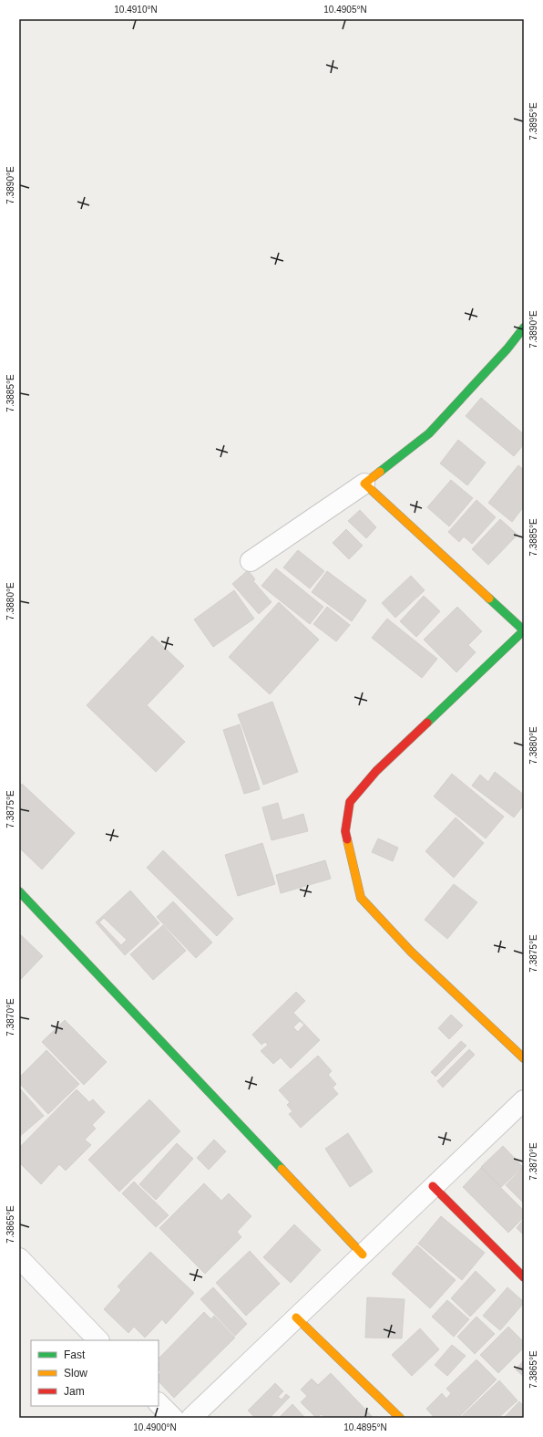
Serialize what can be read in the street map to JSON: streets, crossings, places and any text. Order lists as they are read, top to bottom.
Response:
{
  "legend": ["Fast", "Slow", "Jam"],
  "coordinates": [
    "10.4910°N",
    "10.4905°N",
    "7.3895°E",
    "7.3890°E",
    "7.3885°E",
    "7.3880°E",
    "7.3875°E",
    "7.3870°E",
    "7.3865°E",
    "10.4900°N",
    "10.4895°N"
  ]
}
